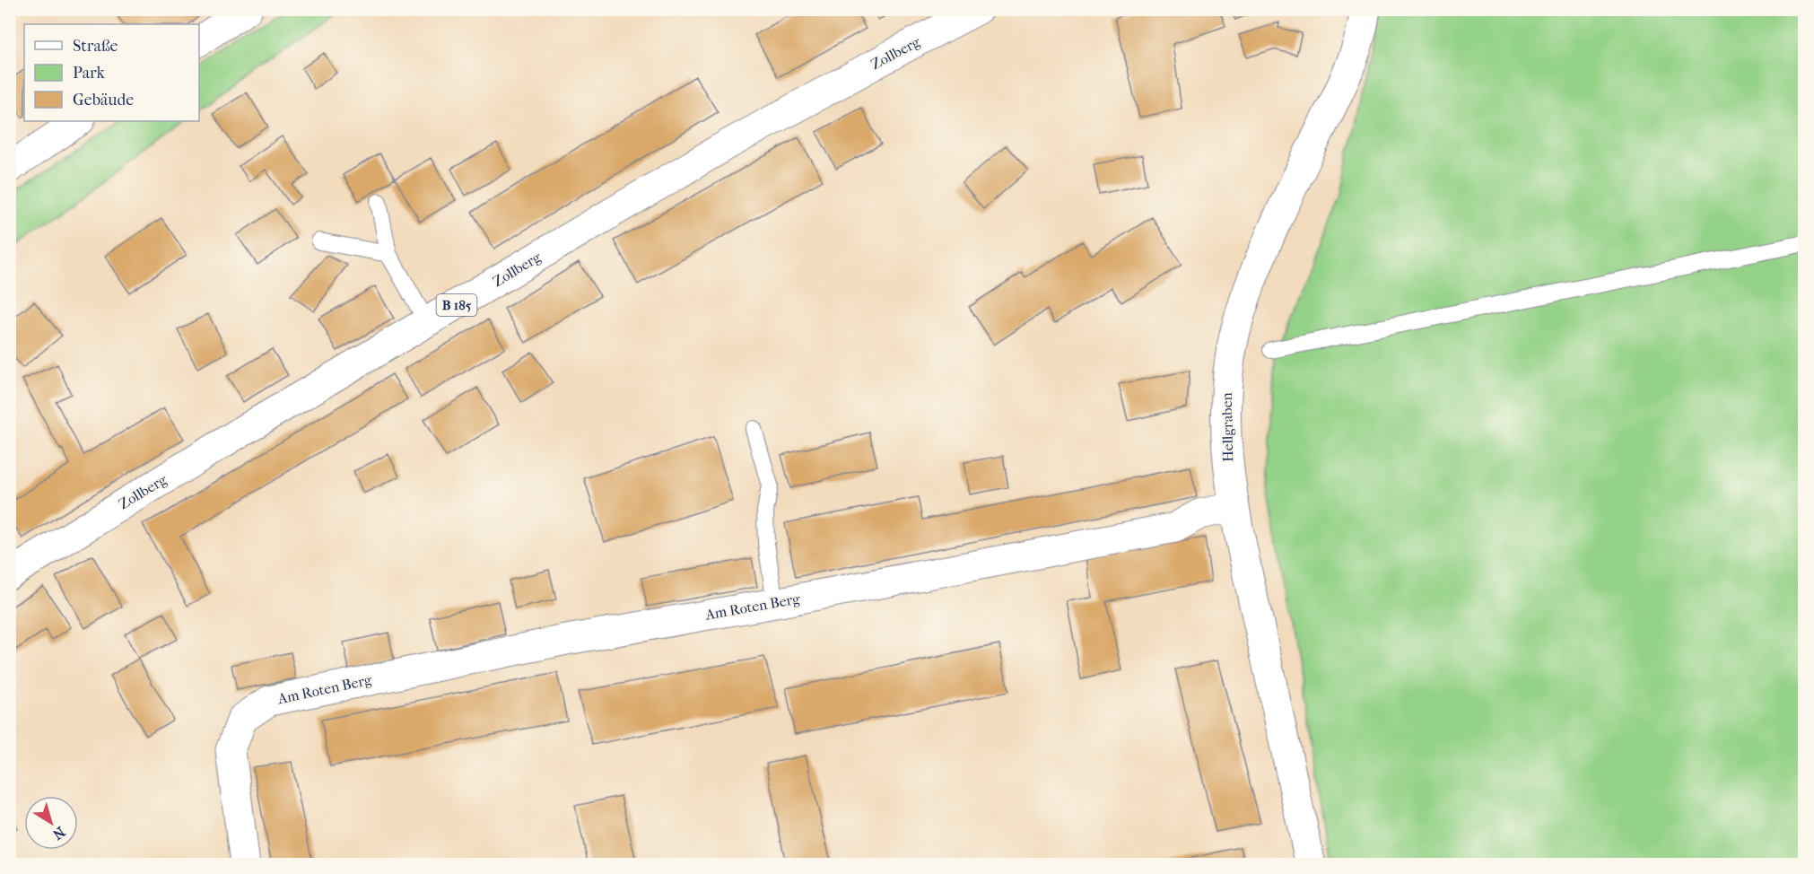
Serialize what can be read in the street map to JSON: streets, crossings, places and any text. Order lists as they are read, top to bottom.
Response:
{
  "streets": {
    "street": [
      "Zollberg",
      "B 185",
      "Hellgraben",
      "Am Roten Berg"
    ]
  },
  "crossings": [
    ["Hellgraben", "Am Roten Berg"]
  ],
  "legend": ["Straße", "Park", "Gebäude"],
  "north": "bottom right"
}
